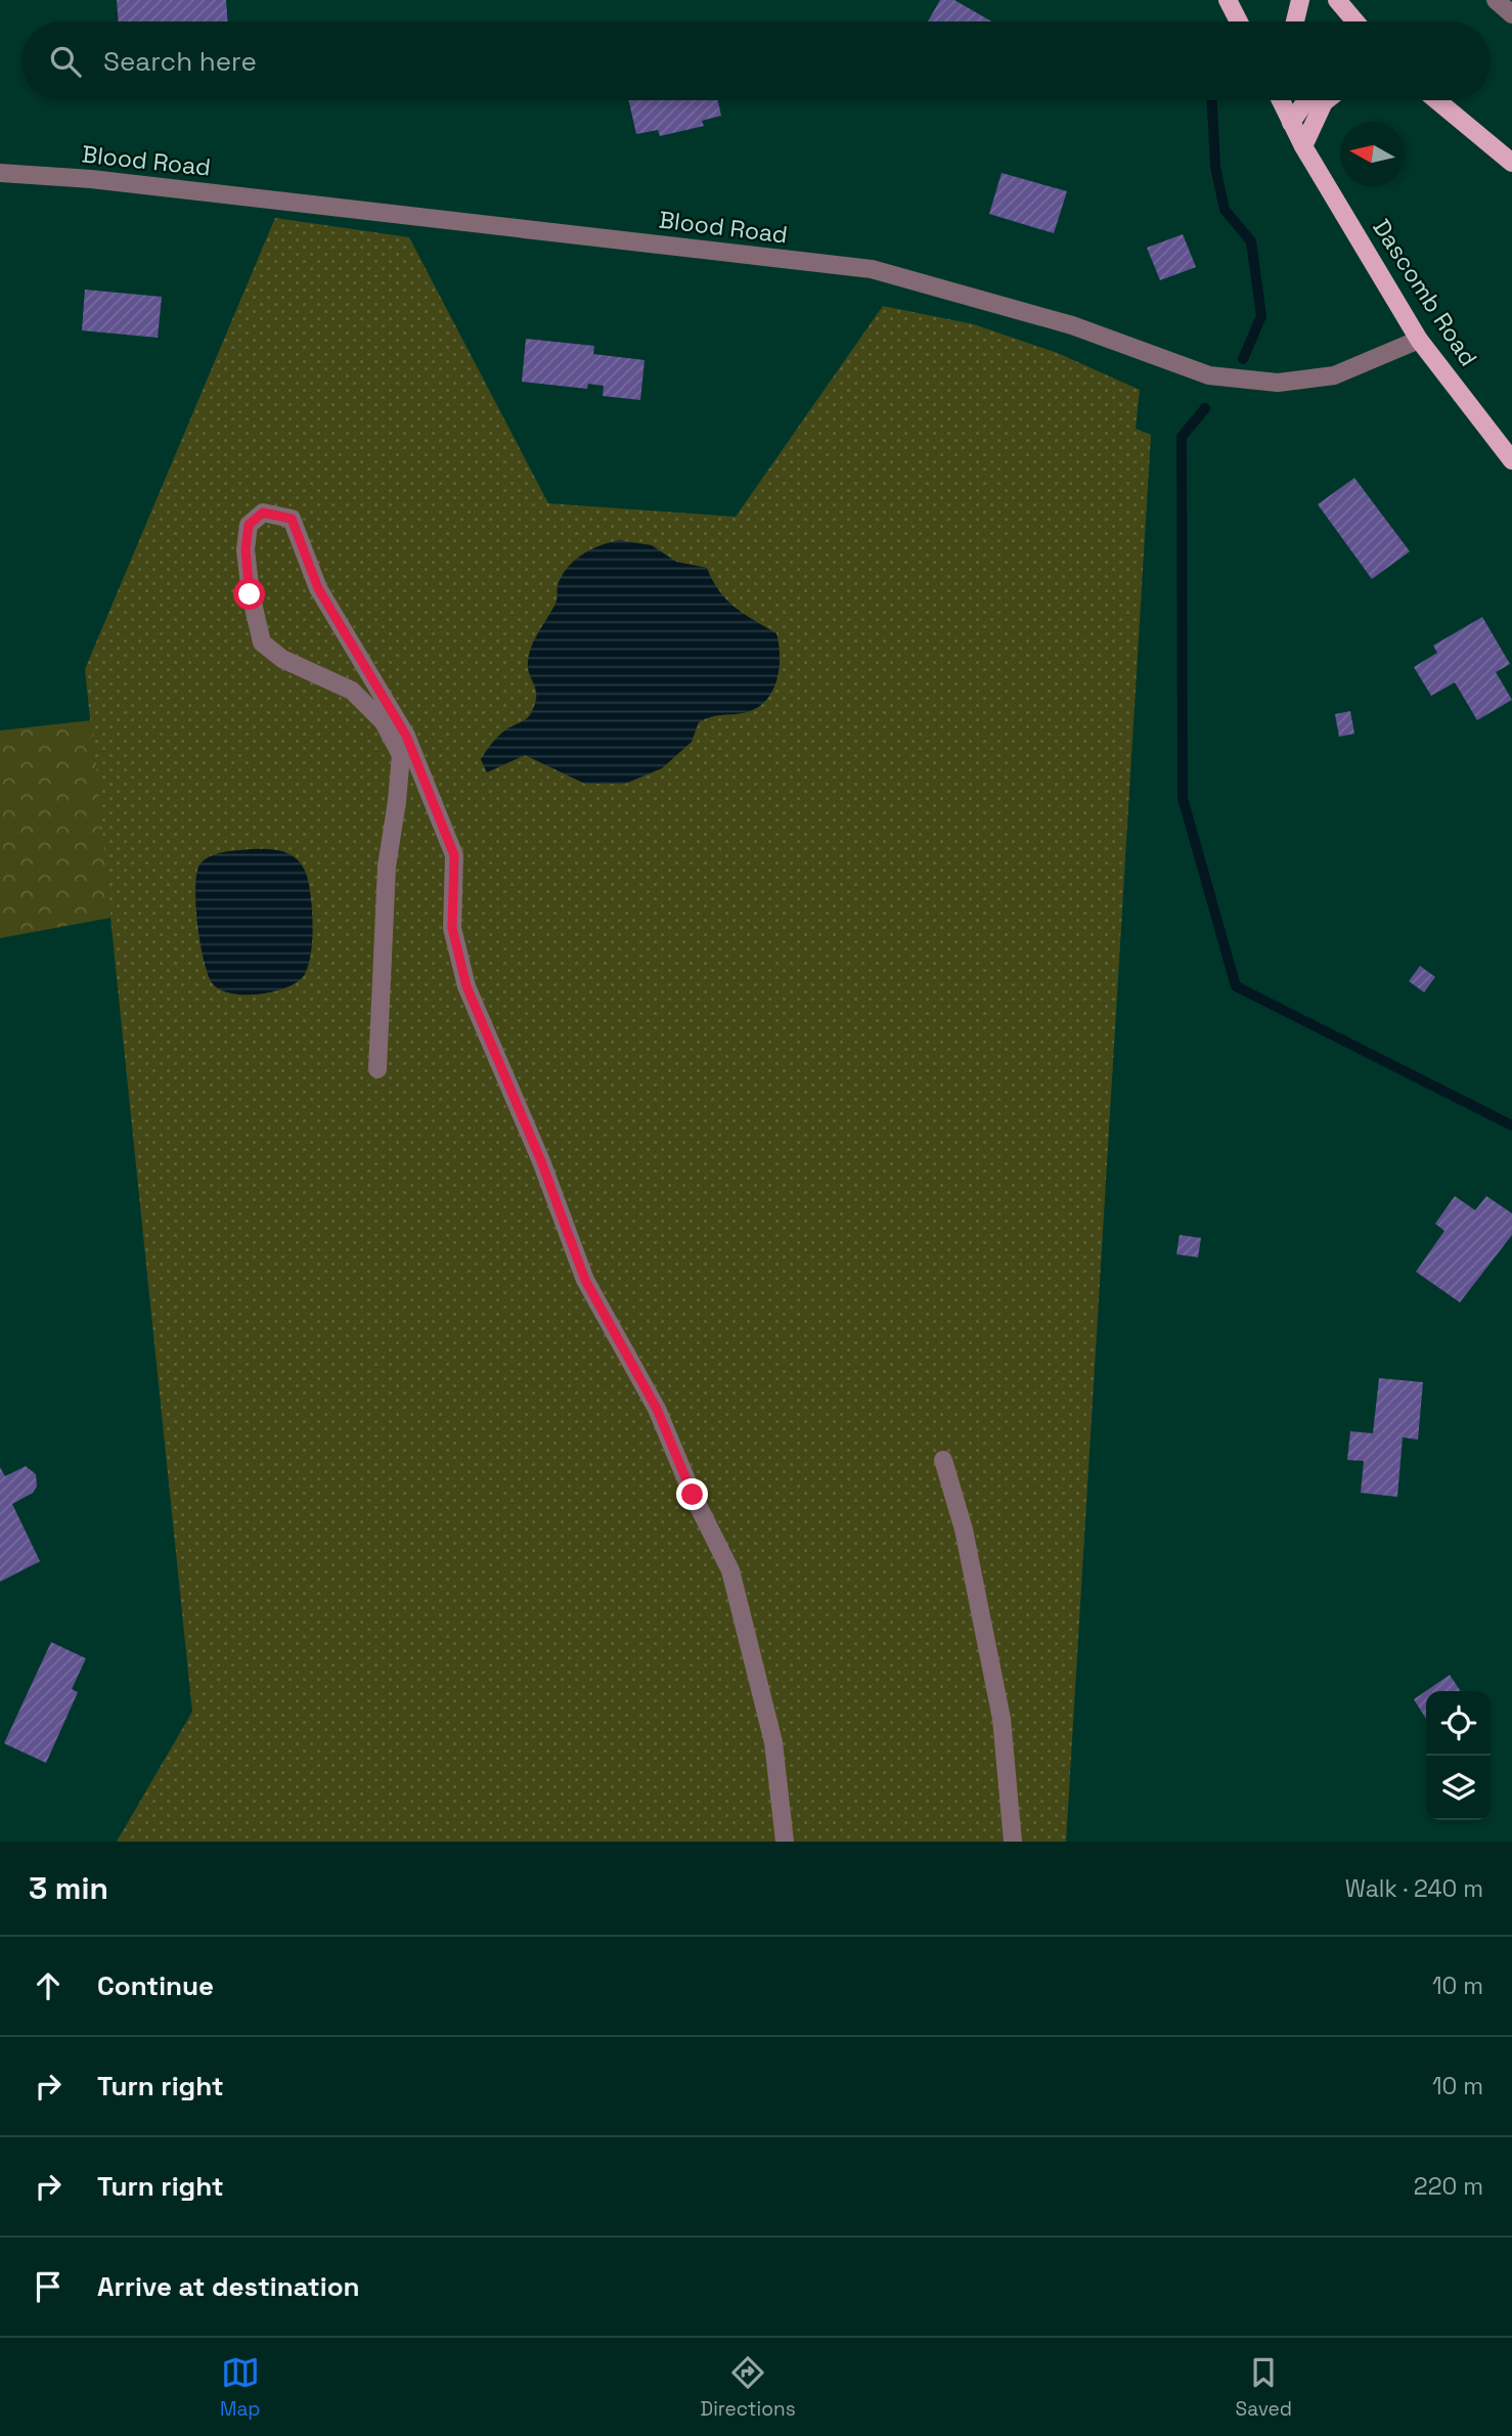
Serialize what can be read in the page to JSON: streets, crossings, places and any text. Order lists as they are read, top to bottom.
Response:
{
  "streets": {
    "main road": ["Dascomb Road"],
    "street": ["Blood Road"]
  },
  "crossings": [
    ["Blood Road", "Dascomb Road"]
  ],
  "north": "left",
  "page": {
    "search": "Search here",
    "heading": ["3 min", "Walk · 240 m"],
    "list": [
      ["Continue", "10 m"],
      ["Turn right", "10 m"],
      ["Turn right", "220 m"],
      "Arrive at destination"
    ],
    "nav": ["Map", "Directions", "Saved"]
  }
}
